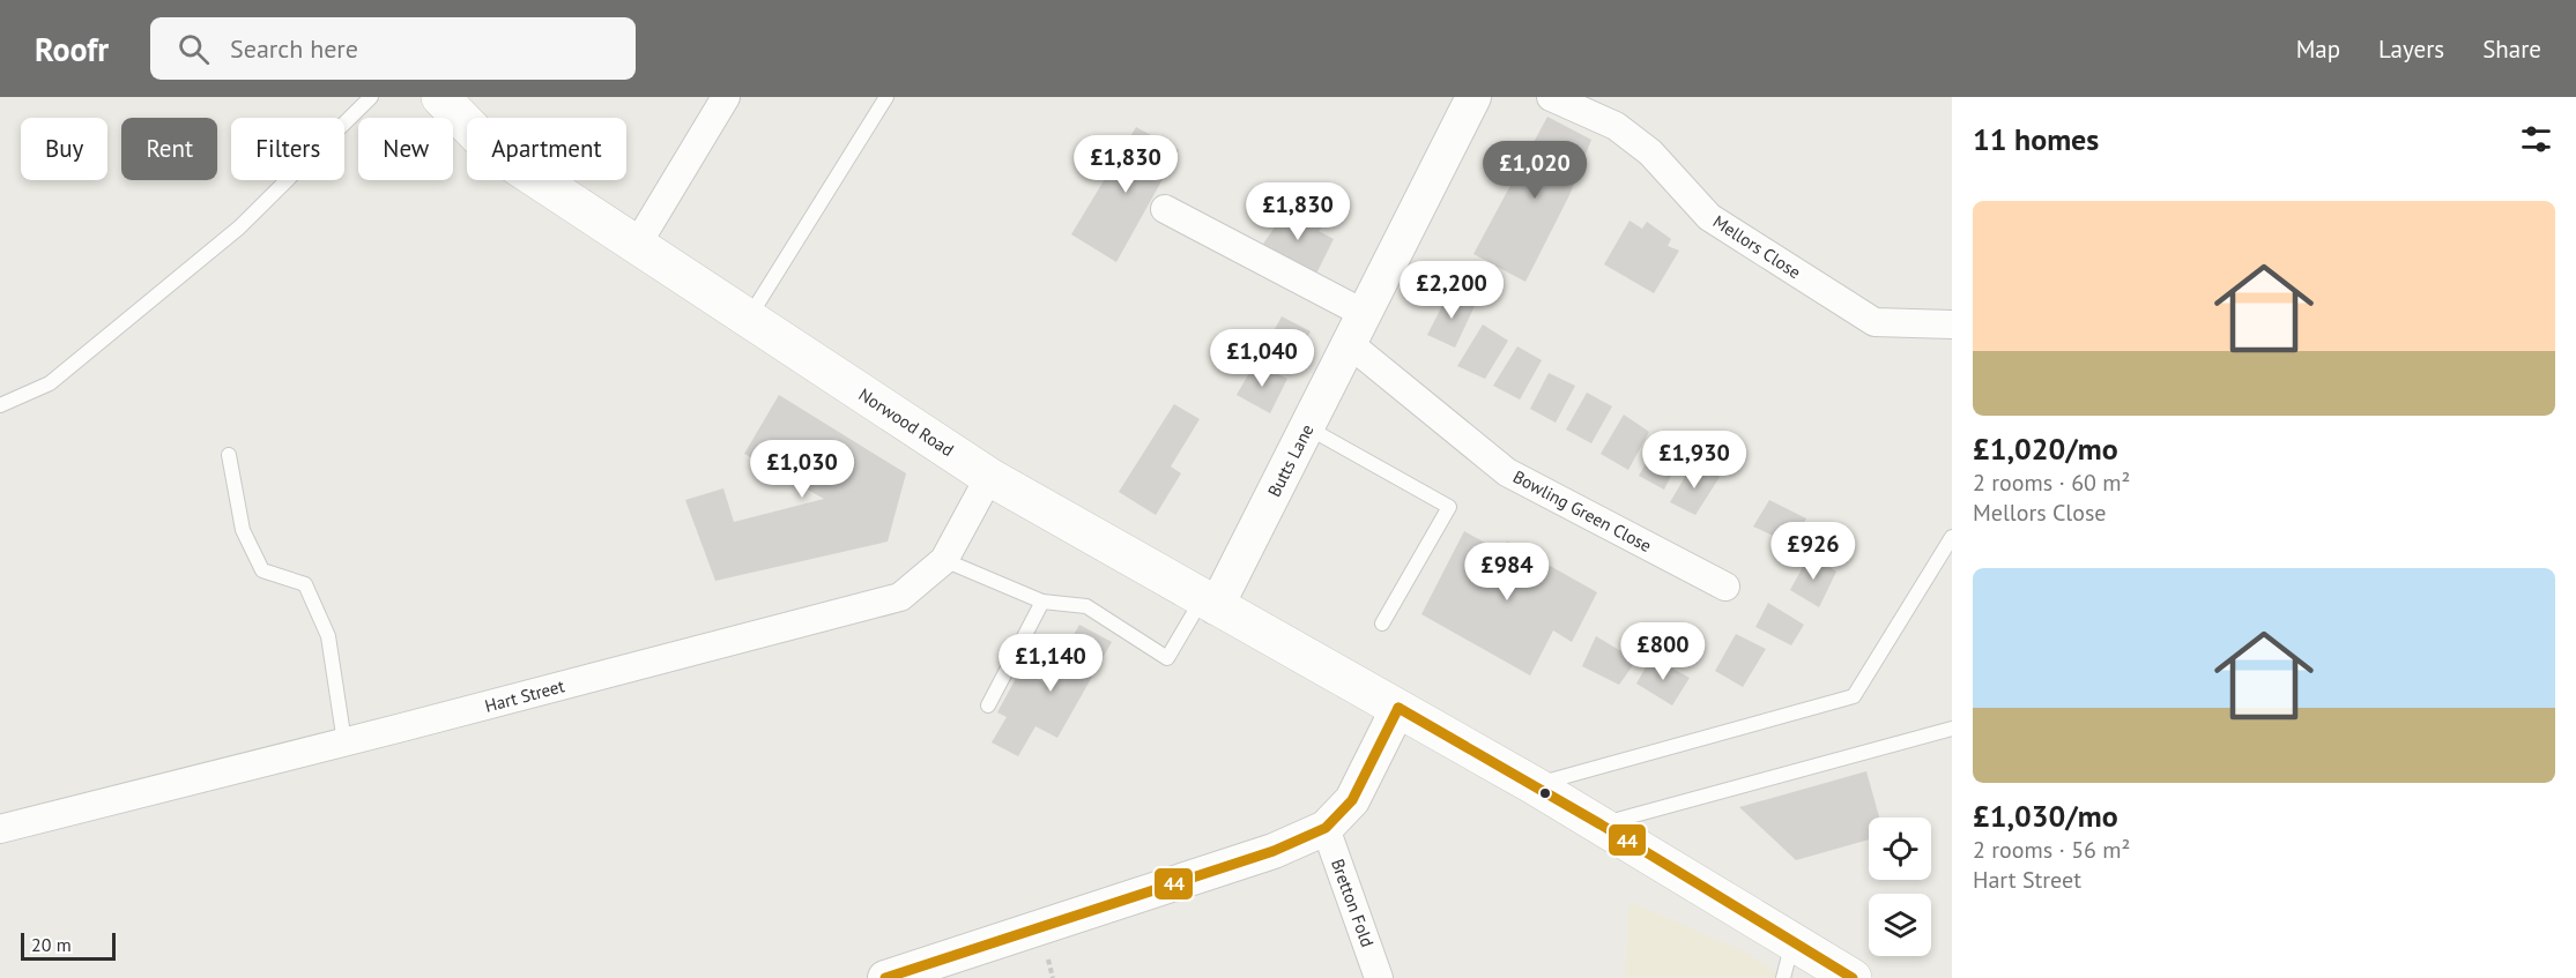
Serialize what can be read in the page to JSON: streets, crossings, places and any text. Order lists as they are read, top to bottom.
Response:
{
  "streets": {
    "main road": ["Norwood Road"],
    "street": [
      "Mellors Close",
      "Butts Lane",
      "Bowling Green Close",
      "Hart Street",
      "Bretton Fold"
    ]
  },
  "crossings": [
    ["Norwood Road", "Butts Lane"],
    ["Norwood Road", "Hart Street"],
    ["Butts Lane", "Bowling Green Close"]
  ],
  "lines": ["transit line 44"],
  "scale_bar": "20 m",
  "page": {
    "header": "Roofr",
    "search": "Search here",
    "nav": ["Map", "Layers", "Share"],
    "heading": "11 homes",
    "chip": [
      "Buy",
      "Rent",
      "Filters",
      "New",
      "Apartment"
    ],
    "price": [
      "£1,830",
      "£1,020",
      "£1,830",
      "£2,200",
      "£1,040",
      "£1,930",
      "£1,030",
      "£926",
      "£984",
      "£800",
      "£1,140"
    ],
    "list": [
      {
        "name": "£1,020/mo",
        "note": "2 rooms · 60 m² · Mellors Close"
      },
      {
        "name": "£1,030/mo",
        "note": "2 rooms · 56 m² · Hart Street"
      }
    ],
    "scale": "20 m"
  }
}
